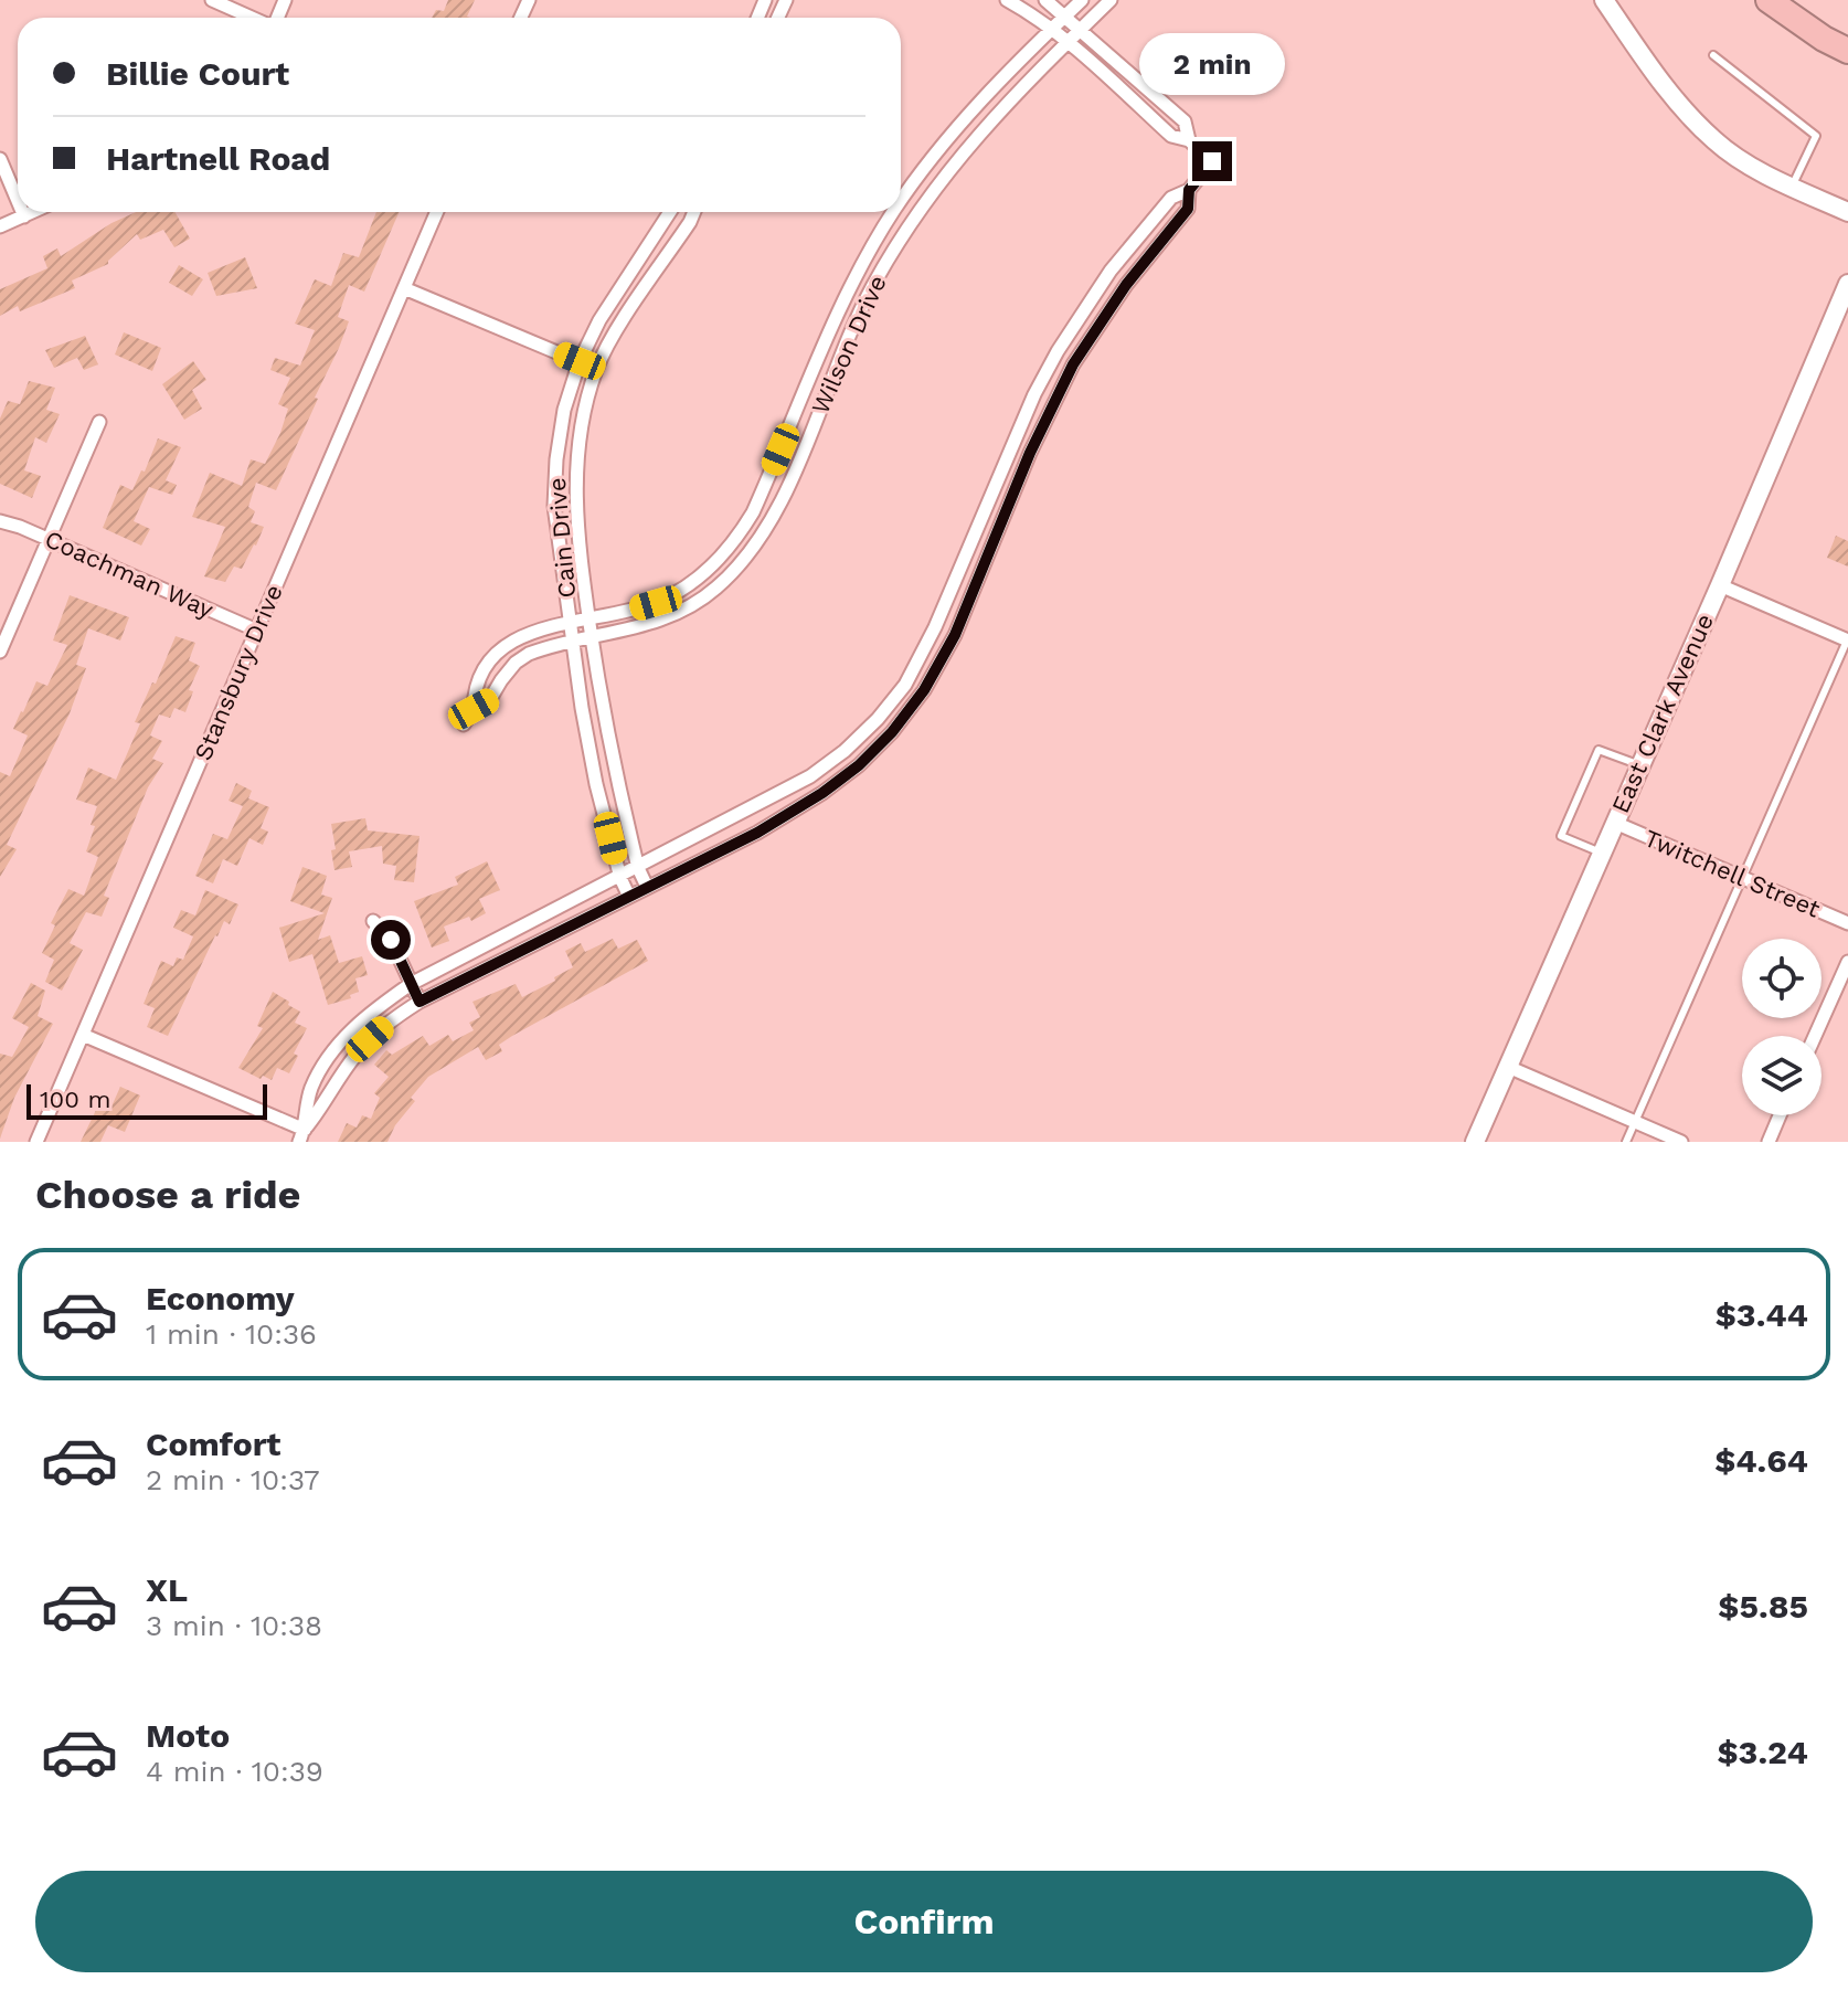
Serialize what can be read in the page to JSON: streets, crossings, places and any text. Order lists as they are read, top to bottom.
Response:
{
  "streets": {
    "main road": ["East Clark Avenue"],
    "street": [
      "Wilson Drive",
      "Cain Drive",
      "Coachman Way",
      "Stansbury Drive",
      "Twitchell Street"
    ]
  },
  "crossings": [
    ["Wilson Drive", "Cain Drive"],
    ["Coachman Way", "Stansbury Drive"],
    ["East Clark Avenue", "Twitchell Street"]
  ],
  "scale_bar": "100 m",
  "page": {
    "banner": ["Billie Court", "Hartnell Road"],
    "bubble": "2 min",
    "scale": "100 m",
    "heading": "Choose a ride",
    "list": [
      {
        "name": "Economy",
        "note": "1 min · 10:36",
        "value": "$3.44"
      },
      {
        "name": "Comfort",
        "note": "2 min · 10:37",
        "value": "$4.64"
      },
      {
        "name": "XL",
        "note": "3 min · 10:38",
        "value": "$5.85"
      },
      {
        "name": "Moto",
        "note": "4 min · 10:39",
        "value": "$3.24"
      }
    ],
    "buttons": "Confirm"
  }
}
